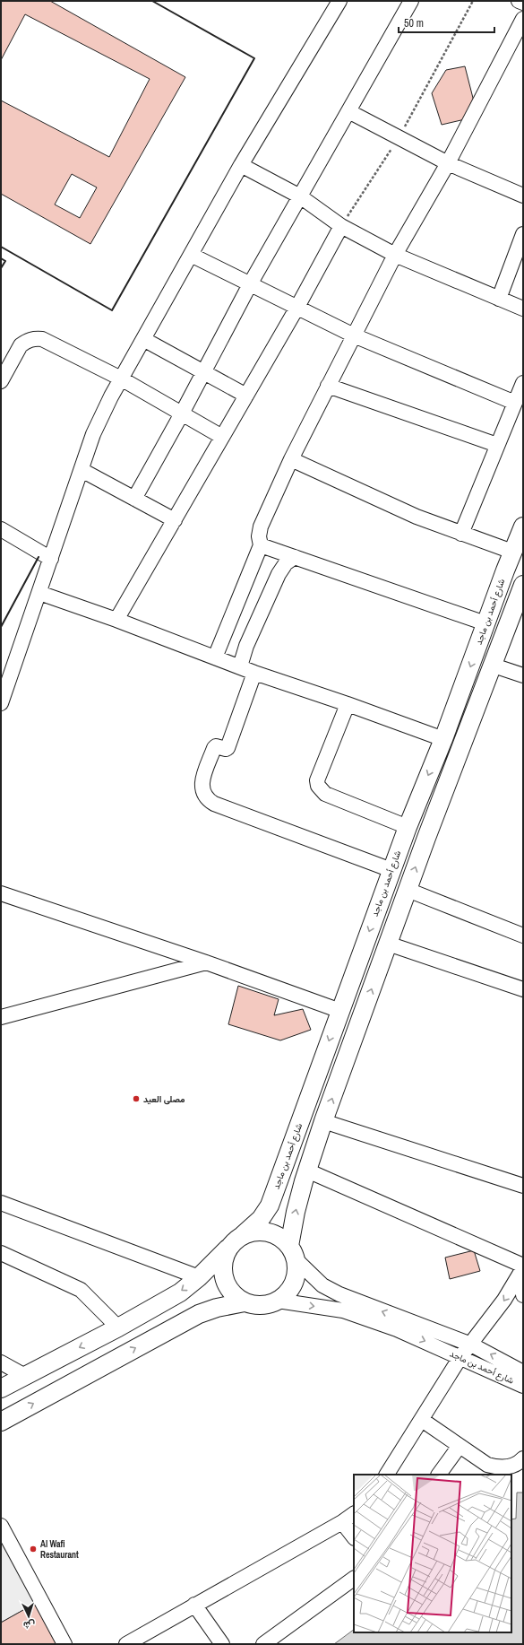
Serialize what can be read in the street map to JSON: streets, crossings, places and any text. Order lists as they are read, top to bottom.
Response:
{
  "streets": {
    "main road": ["شارع أحمد بن ماجد"]
  },
  "places": ["مصلى العيد", "Al Wafi Restaurant"],
  "scale_bar": "50 m",
  "north": "bottom"
}
